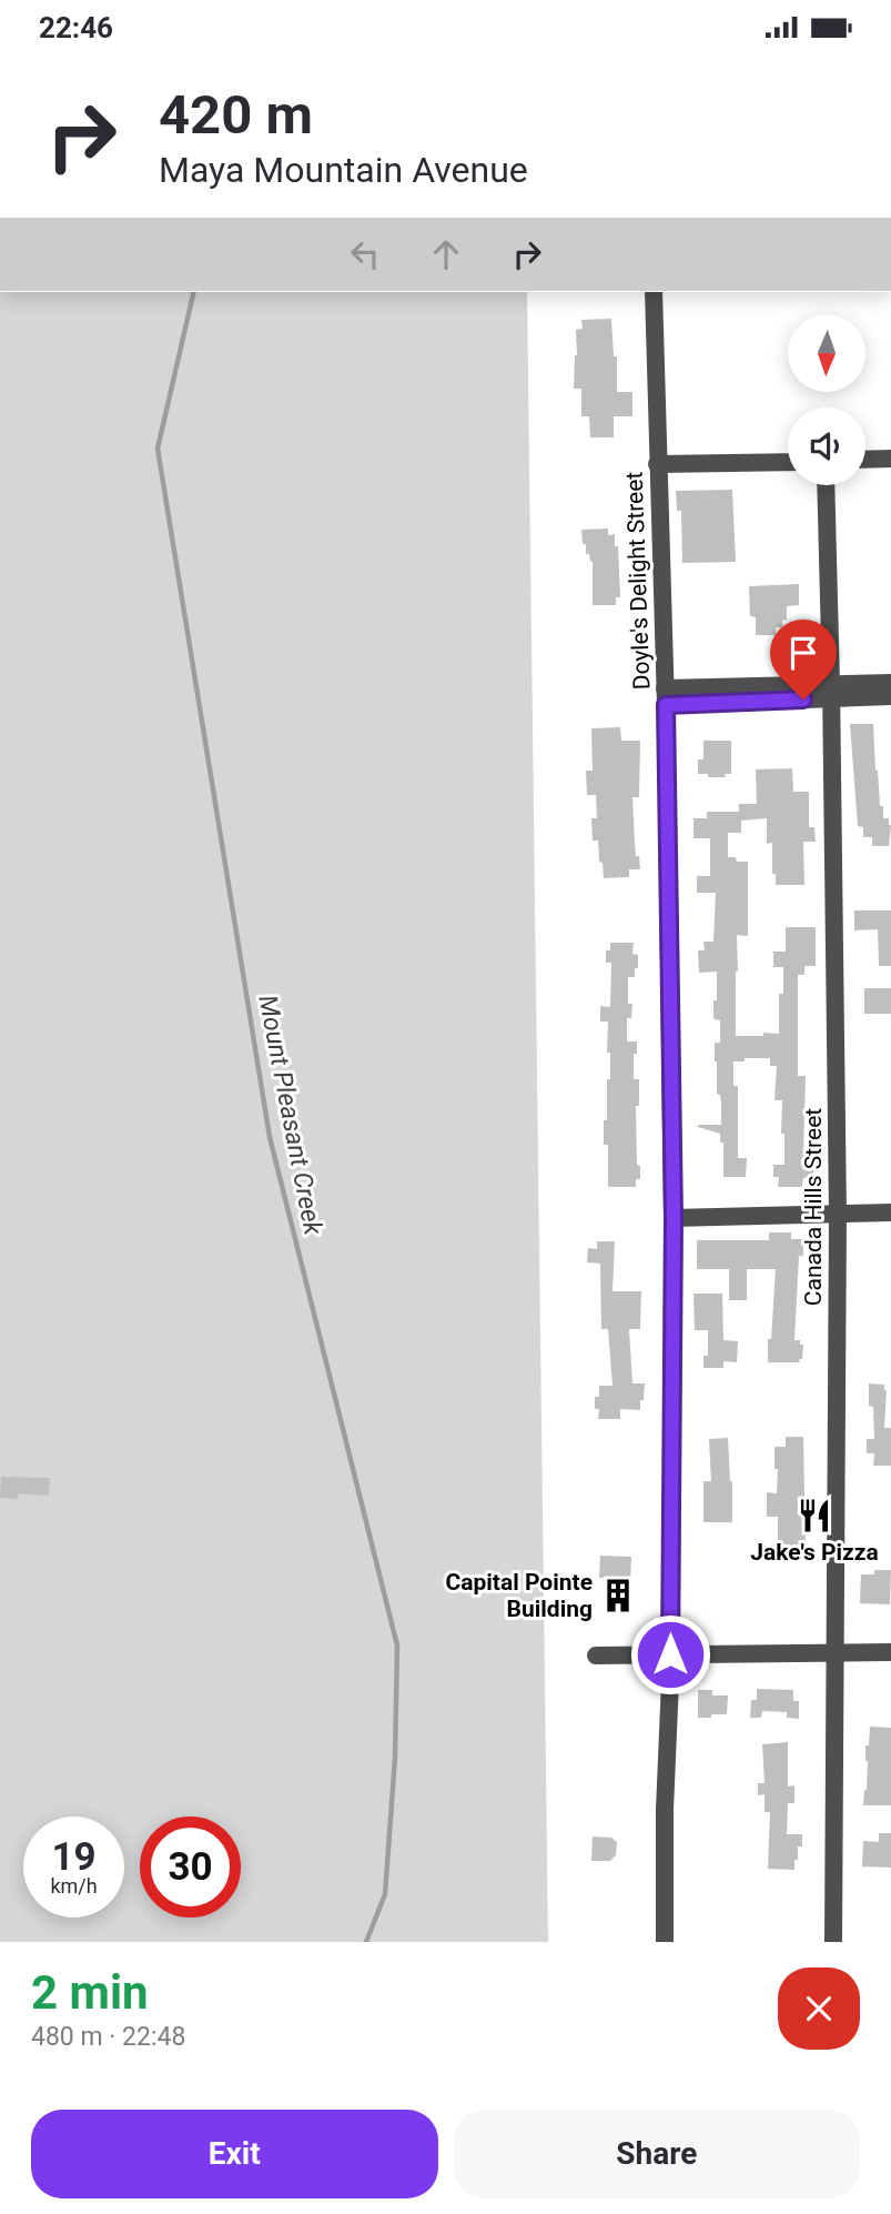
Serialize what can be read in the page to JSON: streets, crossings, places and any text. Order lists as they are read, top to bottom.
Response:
{
  "streets": {
    "street": ["Doyle's Delight Street", "Canada Hills Street"]
  },
  "water": ["Mount Pleasant Creek"],
  "places": {
    "restaurant": ["Jake's Pizza"],
    "building": ["Capital Pointe Building"]
  },
  "north": "bottom",
  "page": {
    "status": "22:46",
    "turn": ["420 m", "Maya Mountain Avenue"],
    "speed": "19 km/h",
    "limit": "30",
    "heading": ["2 min", "480 m · 22:48"],
    "buttons": ["Exit", "Share"]
  }
}
